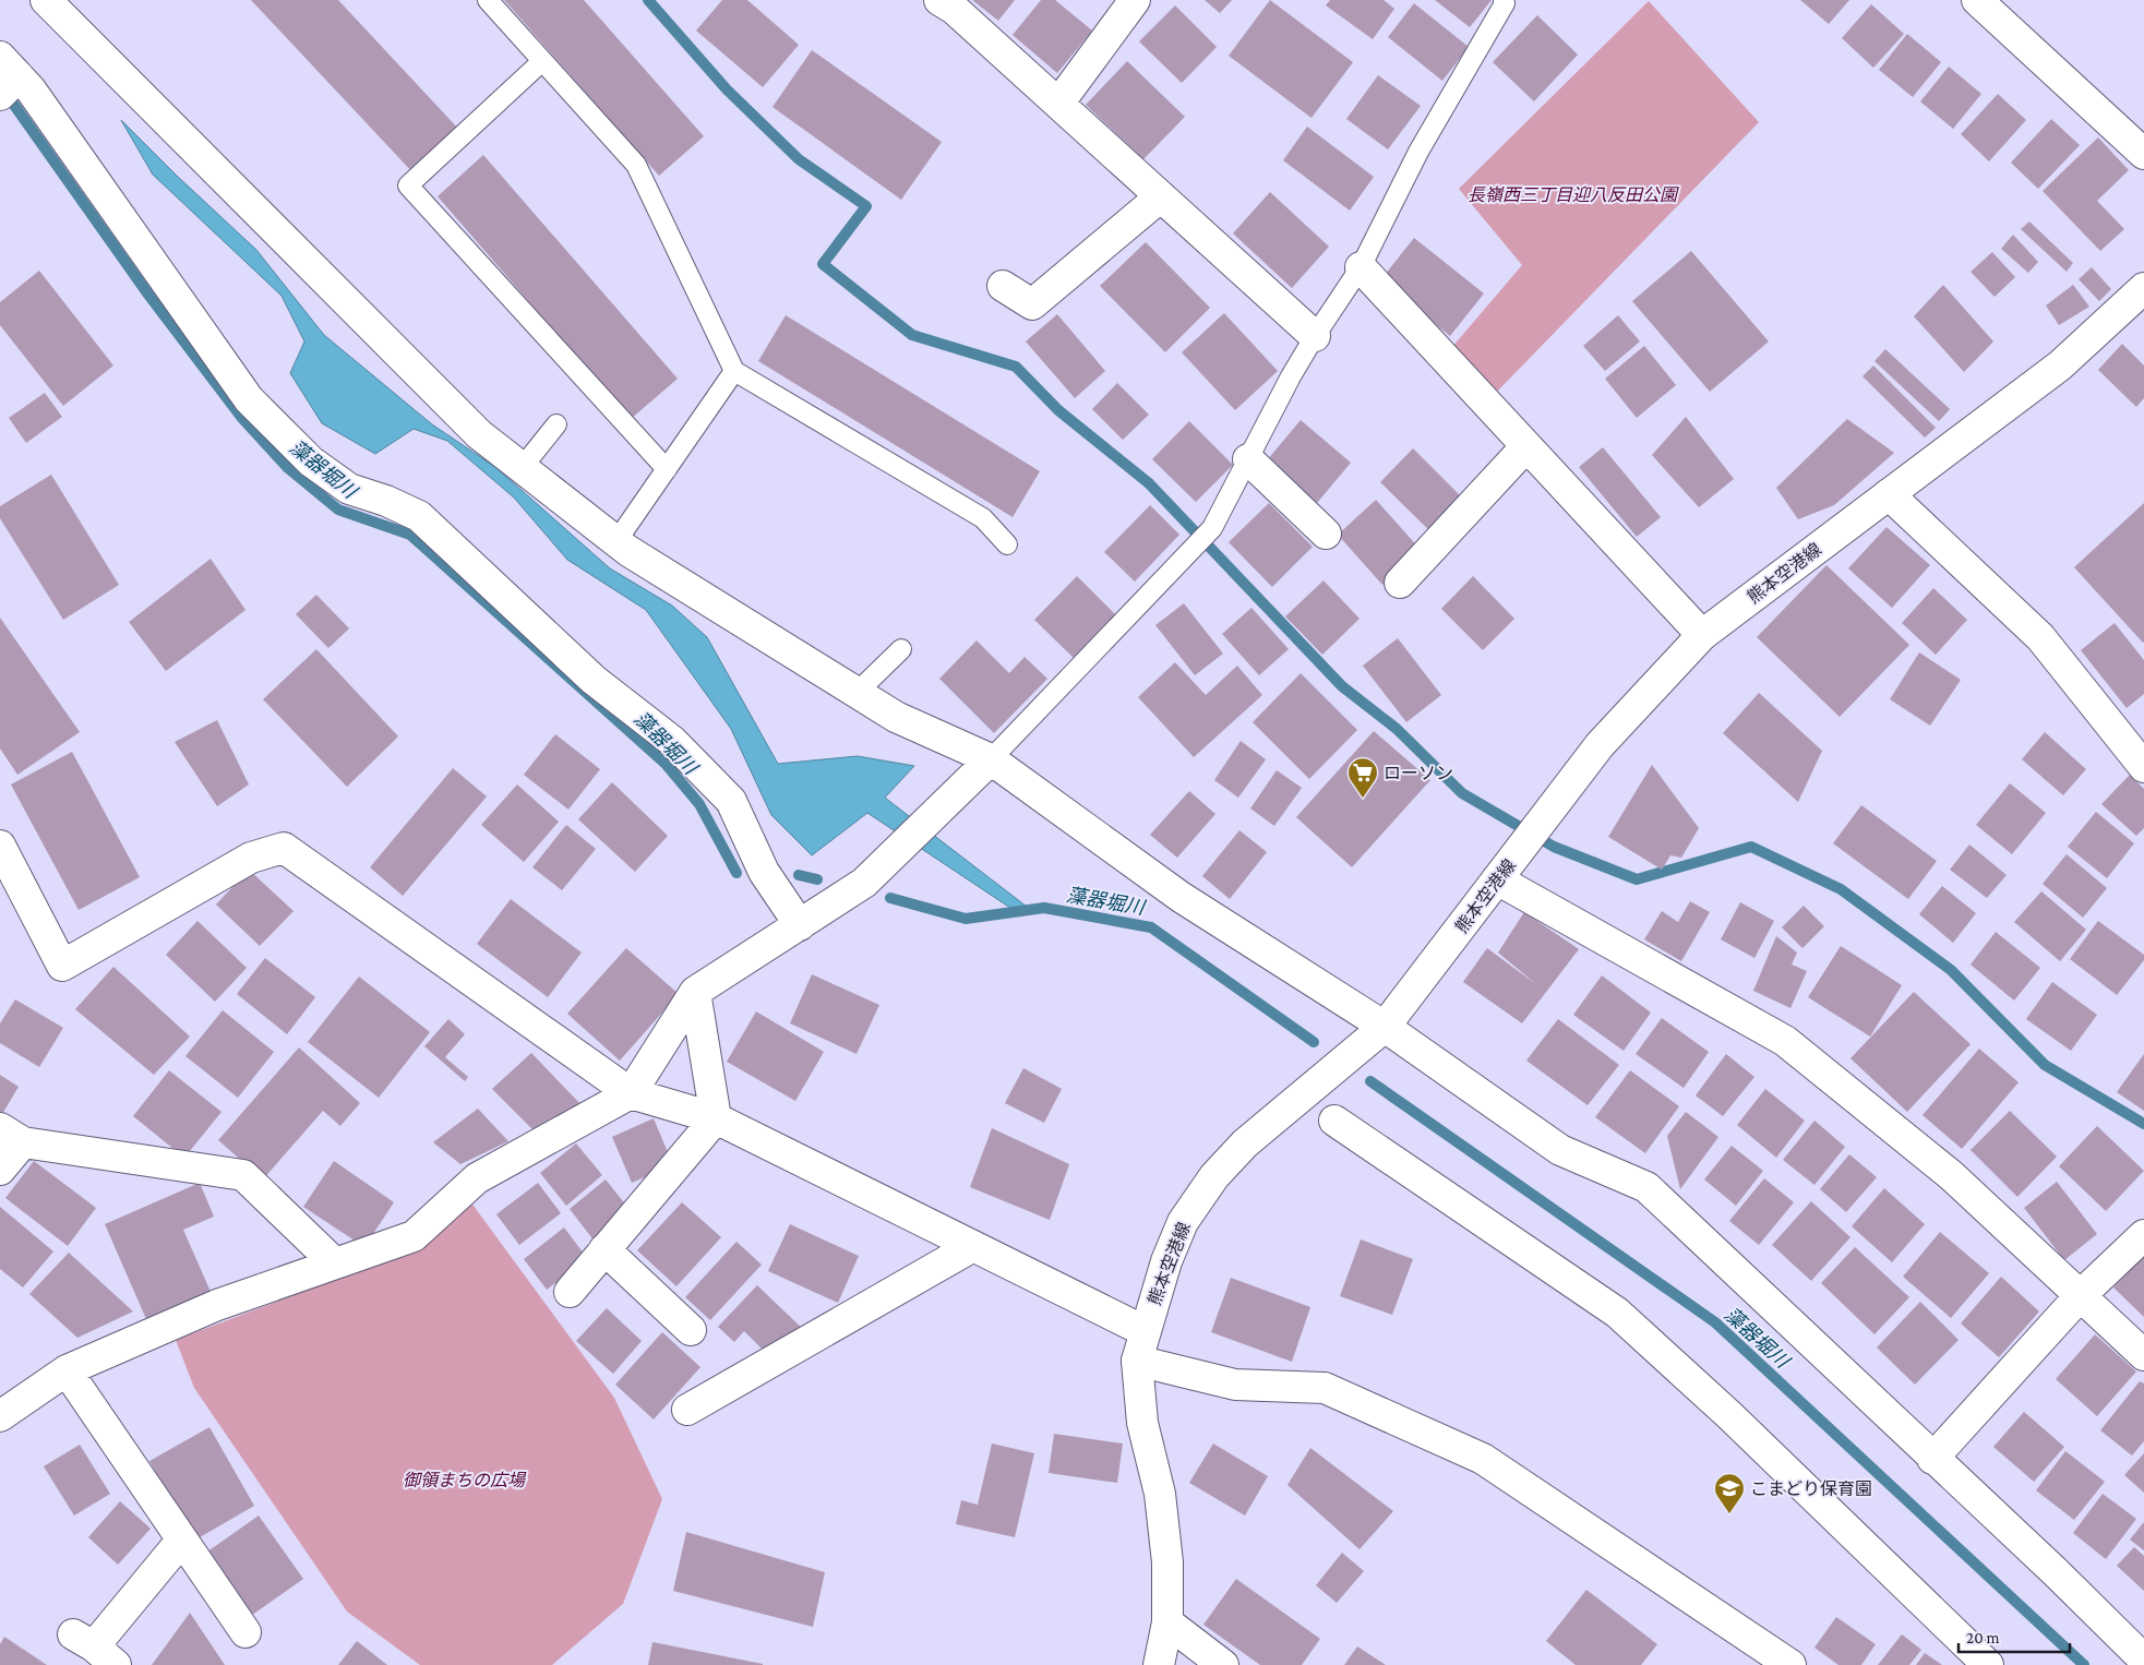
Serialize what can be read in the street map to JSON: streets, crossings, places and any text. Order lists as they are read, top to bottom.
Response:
{
  "streets": {
    "street": ["熊本空港線"]
  },
  "water": ["藻器堀川"],
  "parks": ["長嶺西三丁目迎八反田公園", "御領まちの広場"],
  "places": {
    "supermarket": ["ローソン"],
    "school or university": ["こまどり保育園"]
  },
  "scale_bar": "20 m"
}
